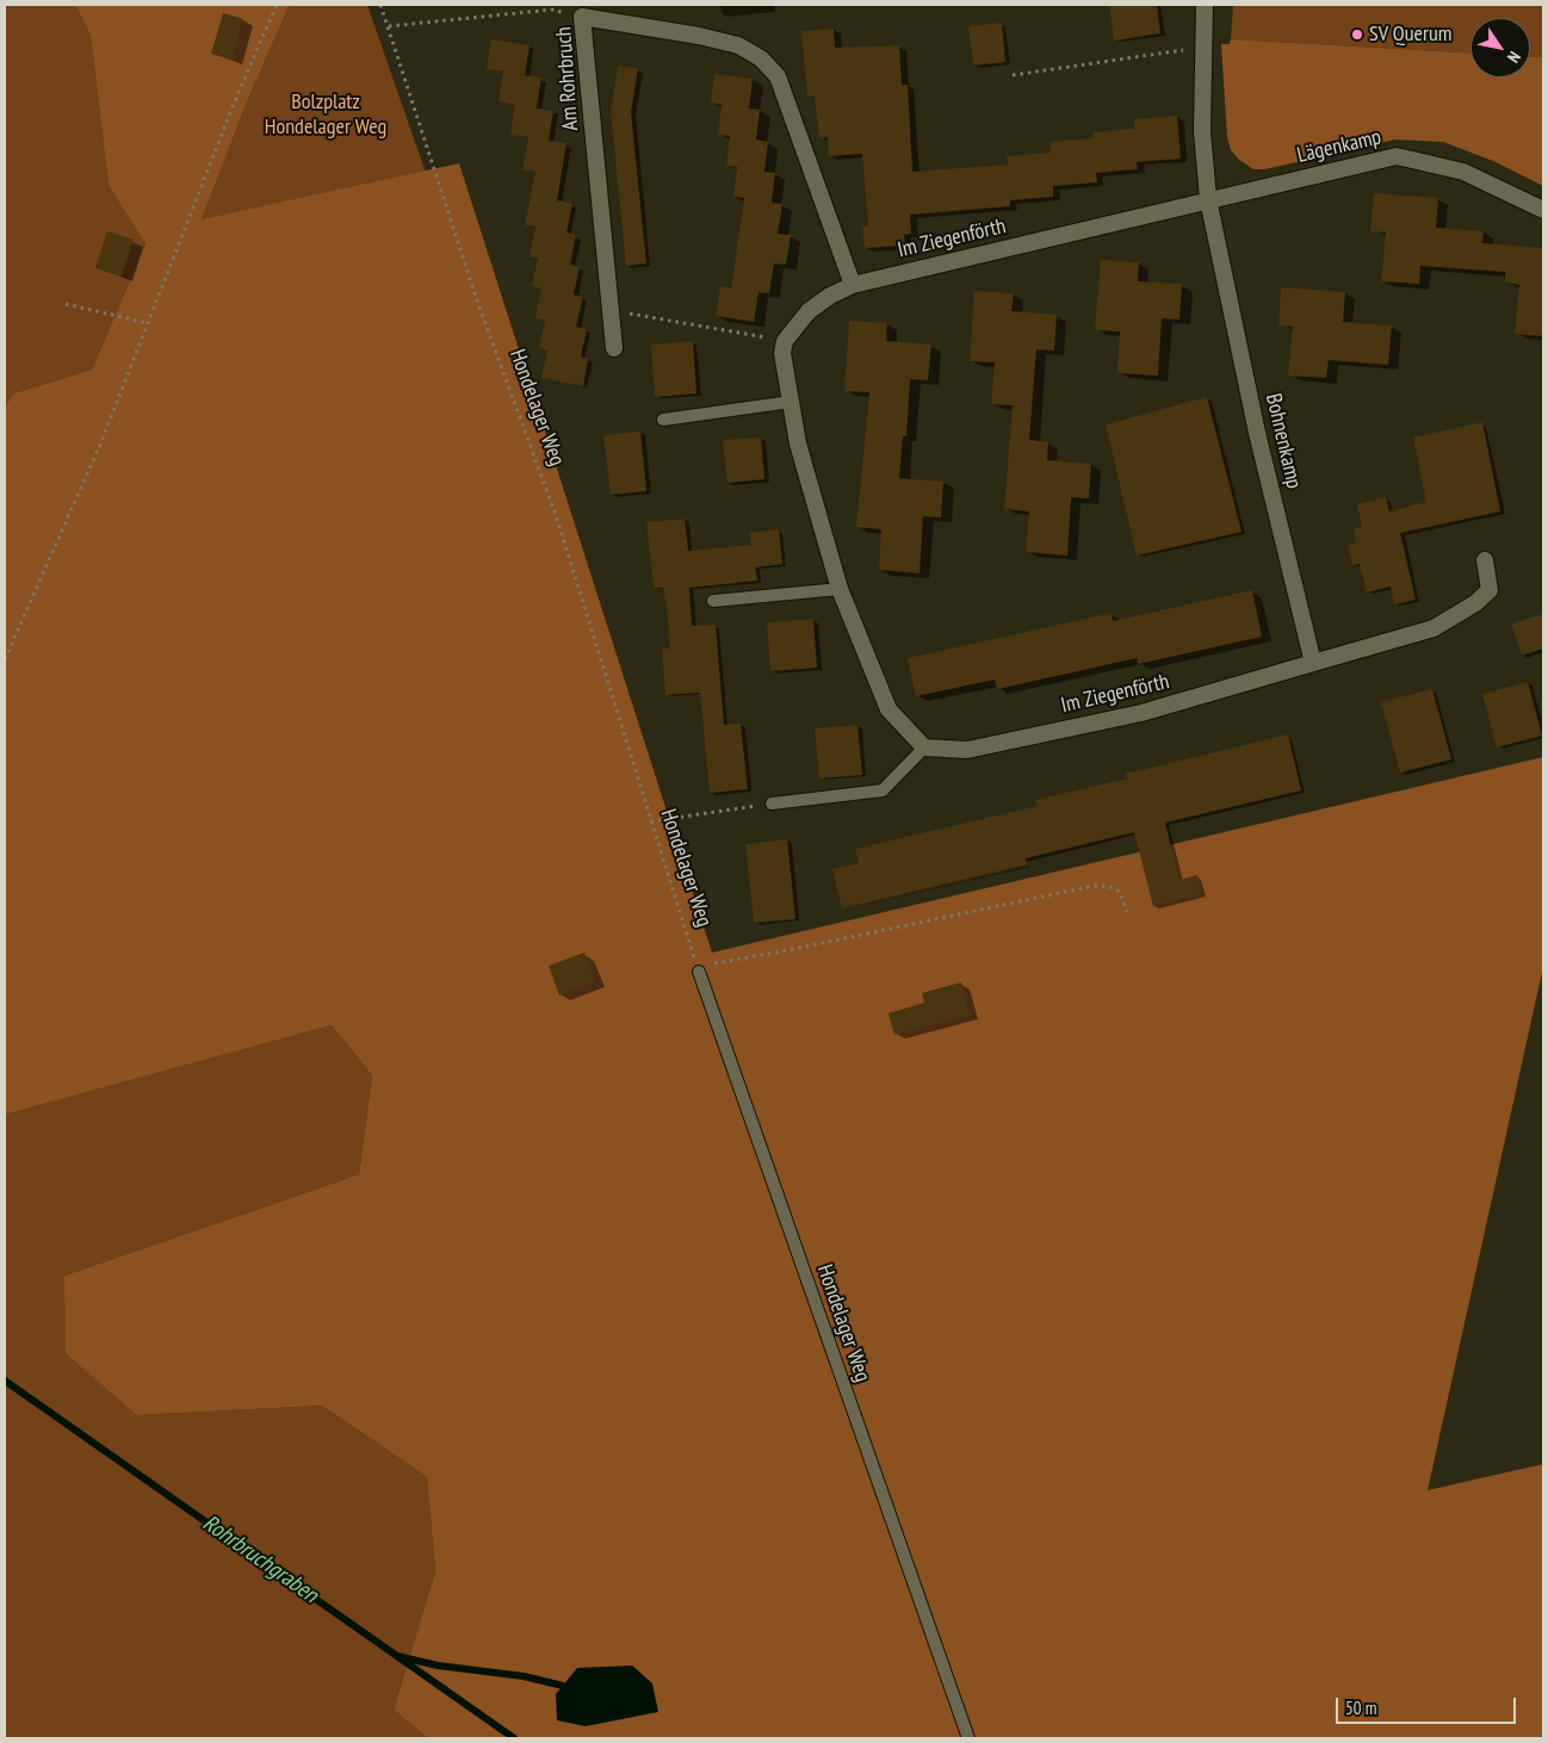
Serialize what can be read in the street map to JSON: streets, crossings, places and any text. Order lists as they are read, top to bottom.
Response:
{
  "streets": {
    "street": [
      "Am Rohrbruch",
      "Lägenkamp",
      "Im Ziegenförth",
      "Bohnenkamp"
    ],
    "lane": ["Hondelager Weg"]
  },
  "crossings": [
    ["Am Rohrbruch", "Im Ziegenförth"],
    ["Lägenkamp", "Im Ziegenförth"],
    ["Lägenkamp", "Bohnenkamp"],
    ["Im Ziegenförth", "Bohnenkamp"]
  ],
  "water": ["Rohrbruchgraben"],
  "parks": ["Bolzplatz Hondelager Weg"],
  "places": ["SV Querum"],
  "scale_bar": "50 m",
  "north": "bottom right"
}
